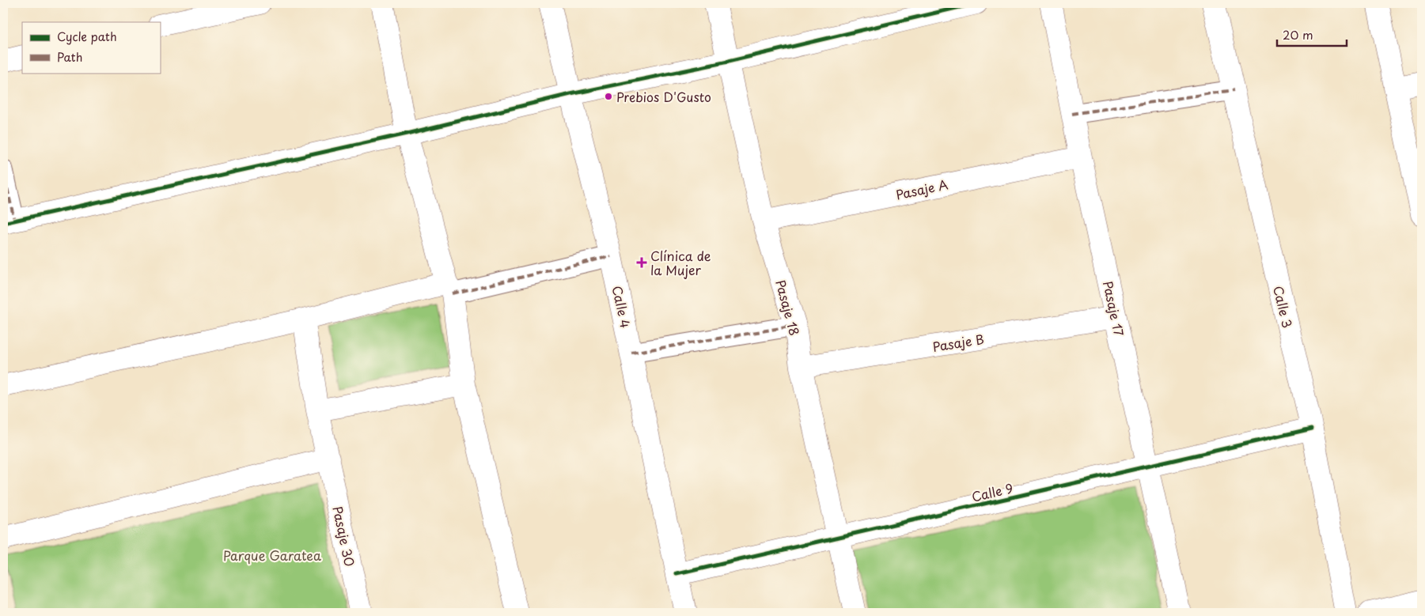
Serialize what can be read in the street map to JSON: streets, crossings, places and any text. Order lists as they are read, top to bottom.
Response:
{
  "streets": {
    "street": [
      "Pasaje A",
      "Calle 4",
      "Calle 3",
      "Pasaje 18",
      "Pasaje 17",
      "Pasaje B",
      "Calle 9",
      "Pasaje 30"
    ]
  },
  "crossings": [
    ["Pasaje A", "Pasaje 18"],
    ["Pasaje A", "Pasaje 17"],
    ["Calle 4", "Calle 9"],
    ["Calle 3", "Calle 9"],
    ["Pasaje 18", "Pasaje B"],
    ["Pasaje 18", "Calle 9"],
    ["Pasaje 17", "Pasaje B"],
    ["Pasaje 17", "Calle 9"]
  ],
  "parks": ["Parque Garatea"],
  "places": {
    "other": ["Prebios D'Gusto"],
    "health": ["Clínica de la Mujer"]
  },
  "legend": ["Cycle path", "Path"],
  "scale_bar": "20 m"
}
